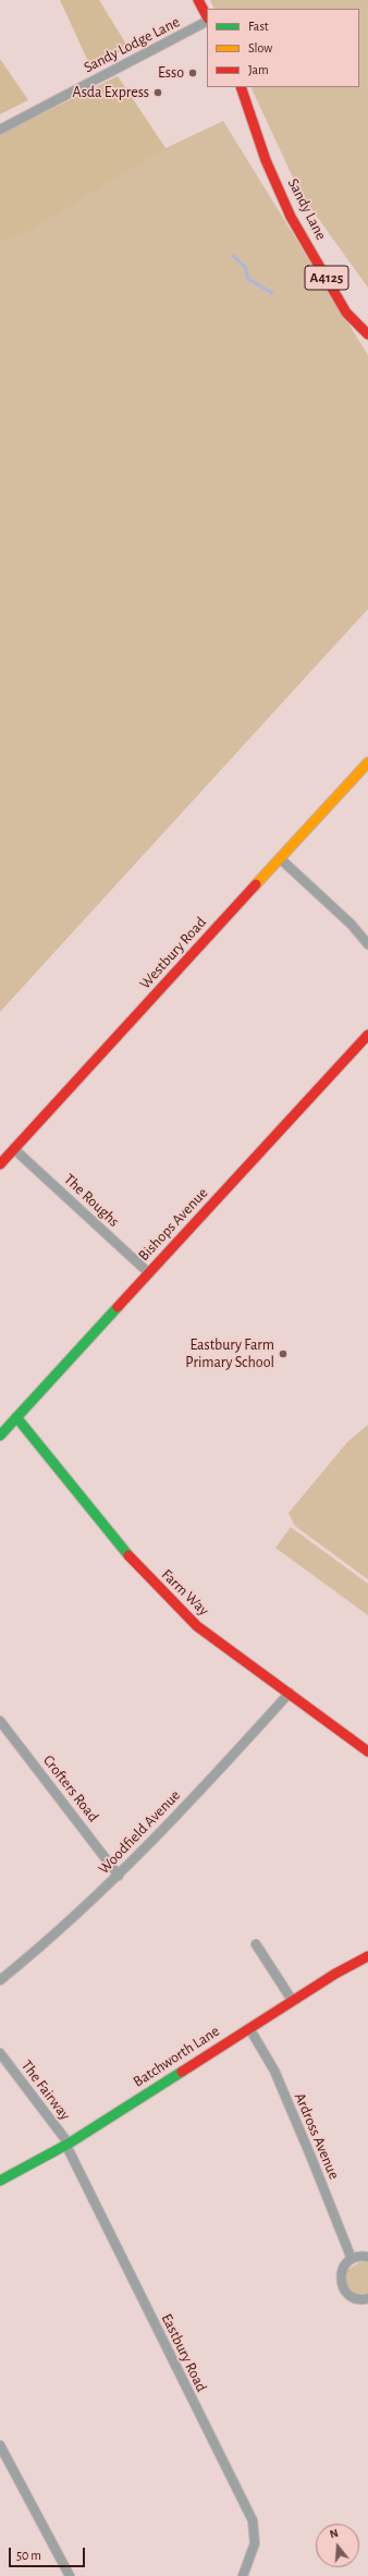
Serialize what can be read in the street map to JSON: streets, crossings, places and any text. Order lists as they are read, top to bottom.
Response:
{
  "streets": {
    "street": [
      "Sandy Lodge Lane",
      "Sandy Lane",
      "A4125",
      "Westbury Road",
      "The Roughs",
      "Bishops Avenue",
      "Farm Way",
      "Crofters Road",
      "Woodfield Avenue",
      "Batchworth Lane",
      "The Fairway",
      "Ardross Avenue",
      "Eastbury Road"
    ]
  },
  "crossings": [
    ["Westbury Road", "The Roughs"],
    ["The Roughs", "Bishops Avenue"],
    ["Bishops Avenue", "Farm Way"],
    ["Farm Way", "Woodfield Avenue"],
    ["Crofters Road", "Woodfield Avenue"],
    ["Batchworth Lane", "The Fairway"],
    ["Batchworth Lane", "Ardross Avenue"],
    ["Batchworth Lane", "Eastbury Road"],
    ["The Fairway", "Eastbury Road"]
  ],
  "places": ["Esso", "Asda Express", "Eastbury Farm Primary School"],
  "legend": ["Fast", "Slow", "Jam"],
  "scale_bar": "50 m",
  "north": "top"
}
